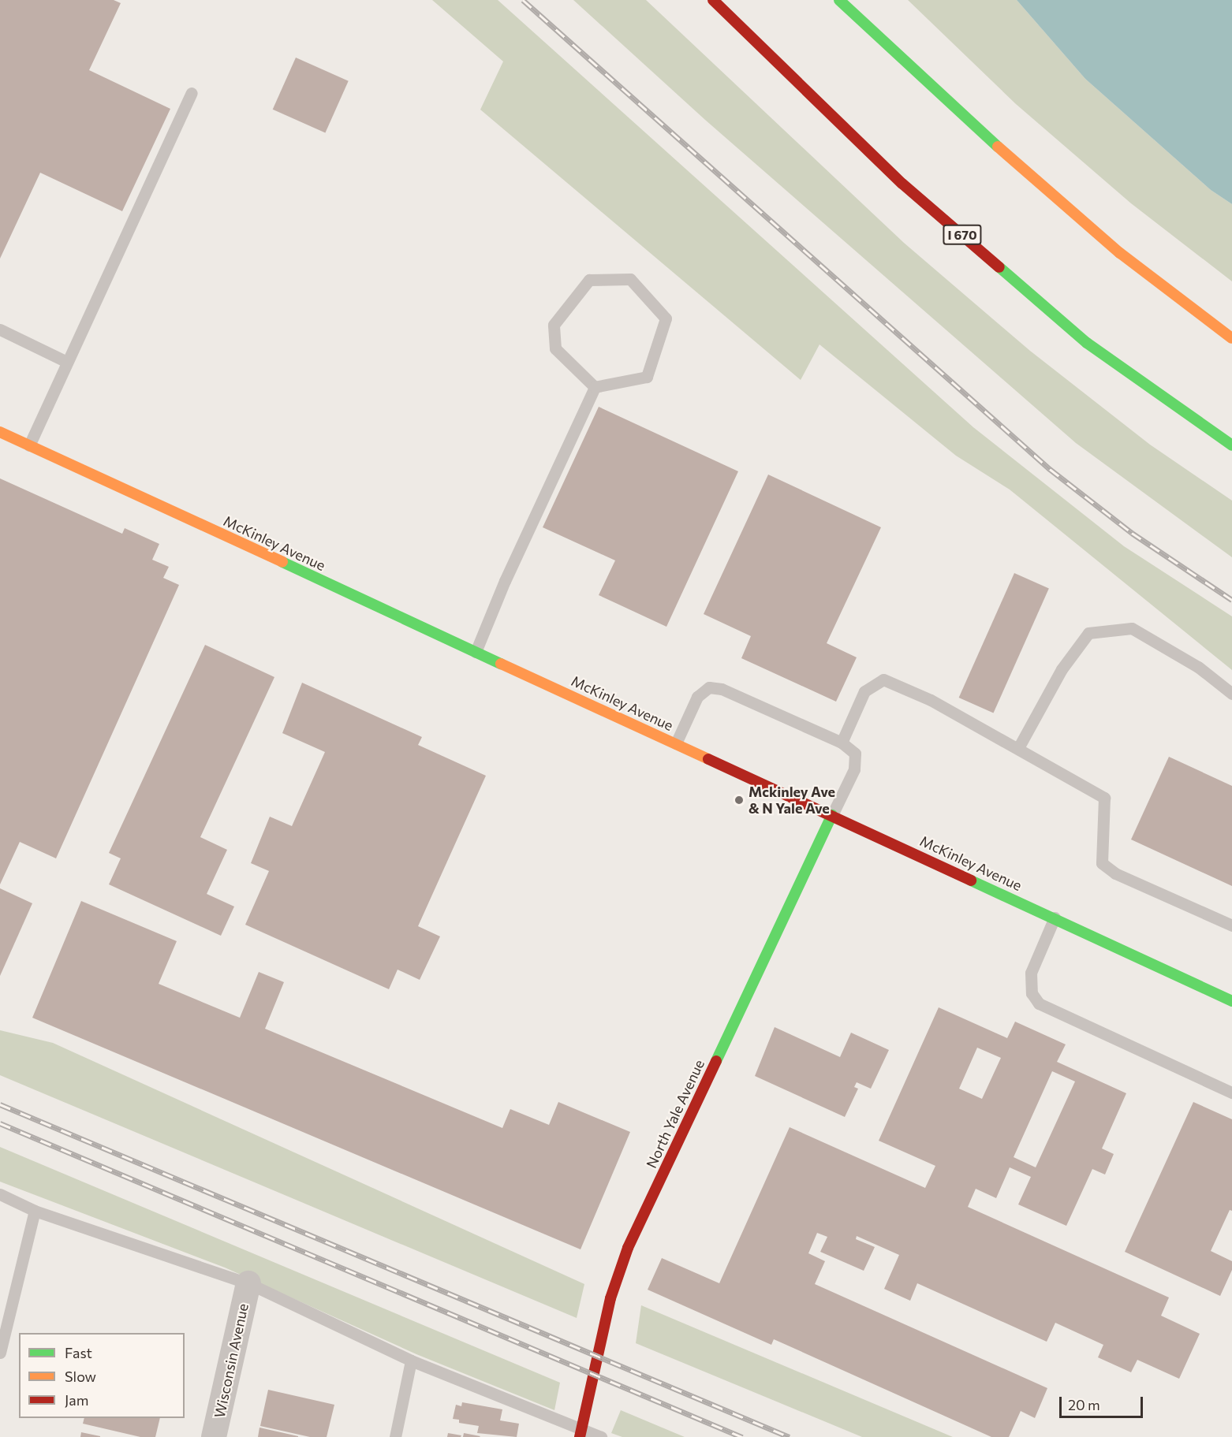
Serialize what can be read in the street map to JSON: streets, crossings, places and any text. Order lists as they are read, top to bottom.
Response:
{
  "streets": {
    "main road": ["I 670", "McKinley Avenue", "North Yale Avenue"],
    "street": ["Wisconsin Avenue"]
  },
  "crossings": [
    ["McKinley Avenue", "North Yale Avenue"]
  ],
  "places": ["Mckinley Ave & N Yale Ave"],
  "legend": ["Fast", "Slow", "Jam"],
  "scale_bar": "20 m"
}
